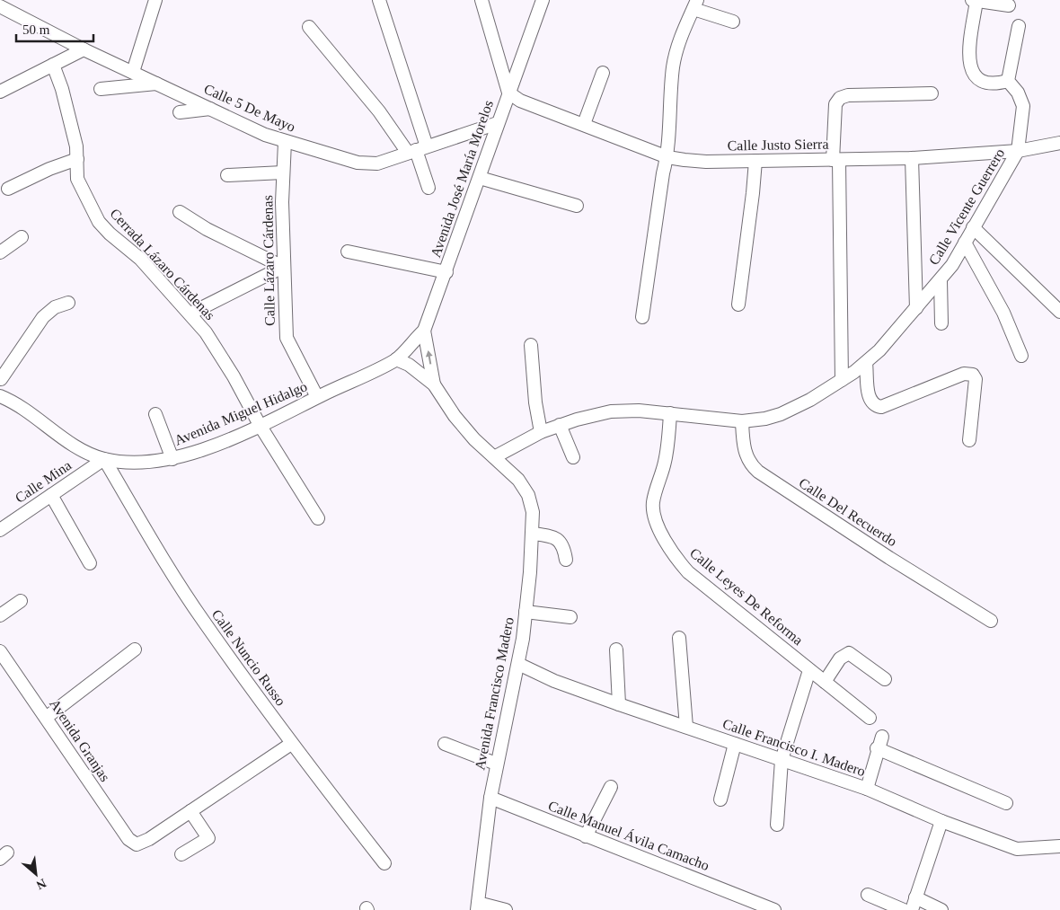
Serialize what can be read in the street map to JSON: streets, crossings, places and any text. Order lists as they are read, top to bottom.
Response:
{
  "streets": {
    "street": [
      "Calle 5 De Mayo",
      "Calle Justo Sierra",
      "Avenida José María Morelos",
      "Calle Vicente Guerrero",
      "Calle Lázaro Cárdenas",
      "Cerrada Lázaro Cárdenas",
      "Avenida Miguel Hidalgo",
      "Calle Mina",
      "Calle Del Recuerdo",
      "Calle Leyes De Reforma",
      "Calle Nuncio Russo",
      "Avenida Francisco Madero",
      "Avenida Granjas",
      "Calle Francisco I. Madero",
      "Calle Manuel Ávila Camacho"
    ]
  },
  "crossings": [
    ["Calle 5 De Mayo", "Avenida José María Morelos"],
    ["Calle 5 De Mayo", "Calle Lázaro Cárdenas"],
    ["Calle Justo Sierra", "Avenida José María Morelos"],
    ["Calle Justo Sierra", "Calle Vicente Guerrero"],
    ["Avenida José María Morelos", "Avenida Miguel Hidalgo"],
    ["Avenida José María Morelos", "Avenida Francisco Madero"],
    ["Calle Vicente Guerrero", "Calle Del Recuerdo"],
    ["Calle Vicente Guerrero", "Calle Leyes De Reforma"],
    ["Calle Vicente Guerrero", "Avenida Francisco Madero"],
    ["Calle Lázaro Cárdenas", "Avenida Miguel Hidalgo"],
    ["Cerrada Lázaro Cárdenas", "Avenida Miguel Hidalgo"],
    ["Avenida Miguel Hidalgo", "Calle Mina"],
    ["Avenida Miguel Hidalgo", "Calle Nuncio Russo"],
    ["Avenida Miguel Hidalgo", "Avenida Francisco Madero"],
    ["Calle Mina", "Calle Nuncio Russo"],
    ["Avenida Francisco Madero", "Calle Francisco I. Madero"],
    ["Avenida Francisco Madero", "Calle Manuel Ávila Camacho"]
  ],
  "scale_bar": "50 m",
  "north": "bottom right"
}
